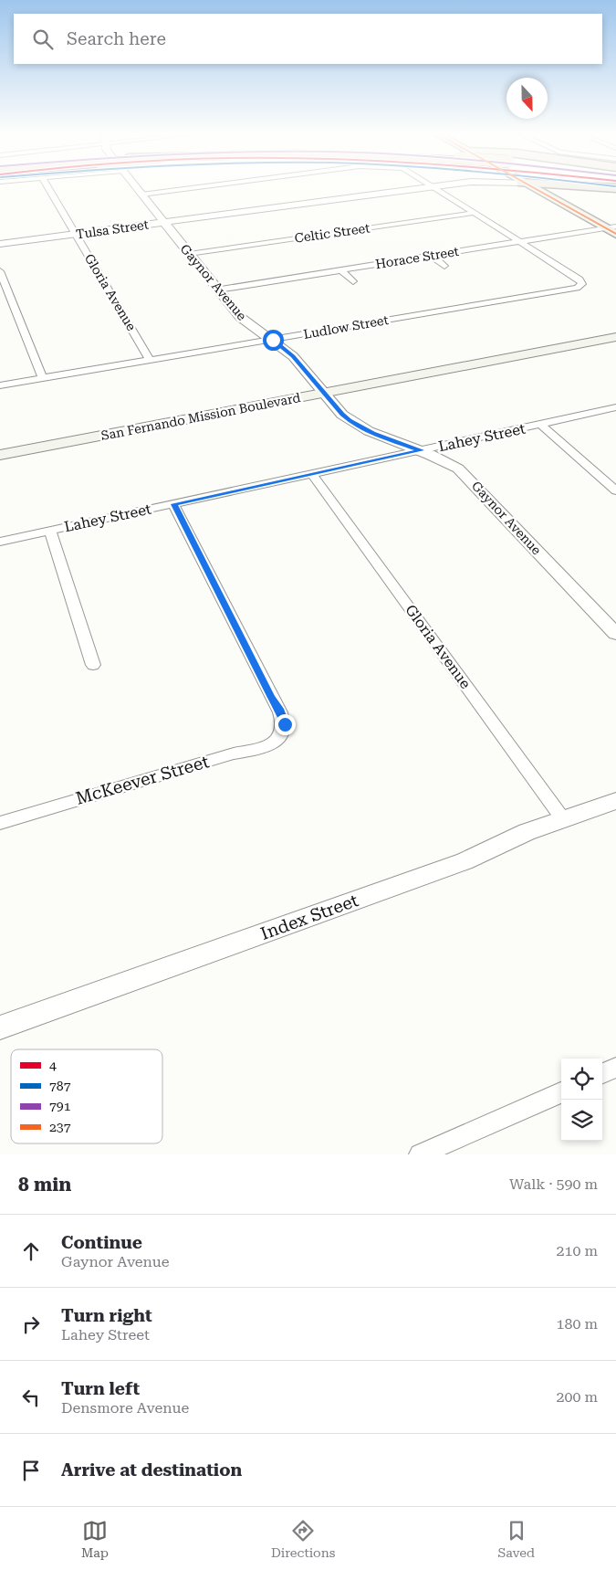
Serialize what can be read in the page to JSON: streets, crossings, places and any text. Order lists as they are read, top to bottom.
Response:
{
  "streets": {
    "main road": ["San Fernando Mission Boulevard"],
    "street": [
      "Tulsa Street",
      "Celtic Street",
      "Horace Street",
      "Gaynor Avenue",
      "Gloria Avenue",
      "Ludlow Street",
      "Lahey Street",
      "McKeever Street",
      "Index Street"
    ]
  },
  "crossings": [
    ["Tulsa Street", "Gaynor Avenue"],
    ["Tulsa Street", "Gloria Avenue"],
    ["Celtic Street", "Gaynor Avenue"],
    ["Horace Street", "Gaynor Avenue"],
    ["Horace Street", "Ludlow Street"],
    ["Gaynor Avenue", "Ludlow Street"],
    ["Gaynor Avenue", "San Fernando Mission Boulevard"],
    ["Gaynor Avenue", "Lahey Street"],
    ["Gloria Avenue", "Ludlow Street"],
    ["Gloria Avenue", "Lahey Street"],
    ["Gloria Avenue", "Index Street"],
    ["Lahey Street", "McKeever Street"]
  ],
  "lines": ["transit line 237"],
  "legend": [
    "4",
    "787",
    "791",
    "237"
  ],
  "north": "bottom",
  "page": {
    "search": "Search here",
    "heading": ["8 min", "Walk · 590 m"],
    "list": [
      ["Continue", "Gaynor Avenue", "210 m"],
      ["Turn right", "Lahey Street", "180 m"],
      ["Turn left", "Densmore Avenue", "200 m"],
      "Arrive at destination"
    ],
    "nav": ["Map", "Directions", "Saved"]
  }
}
